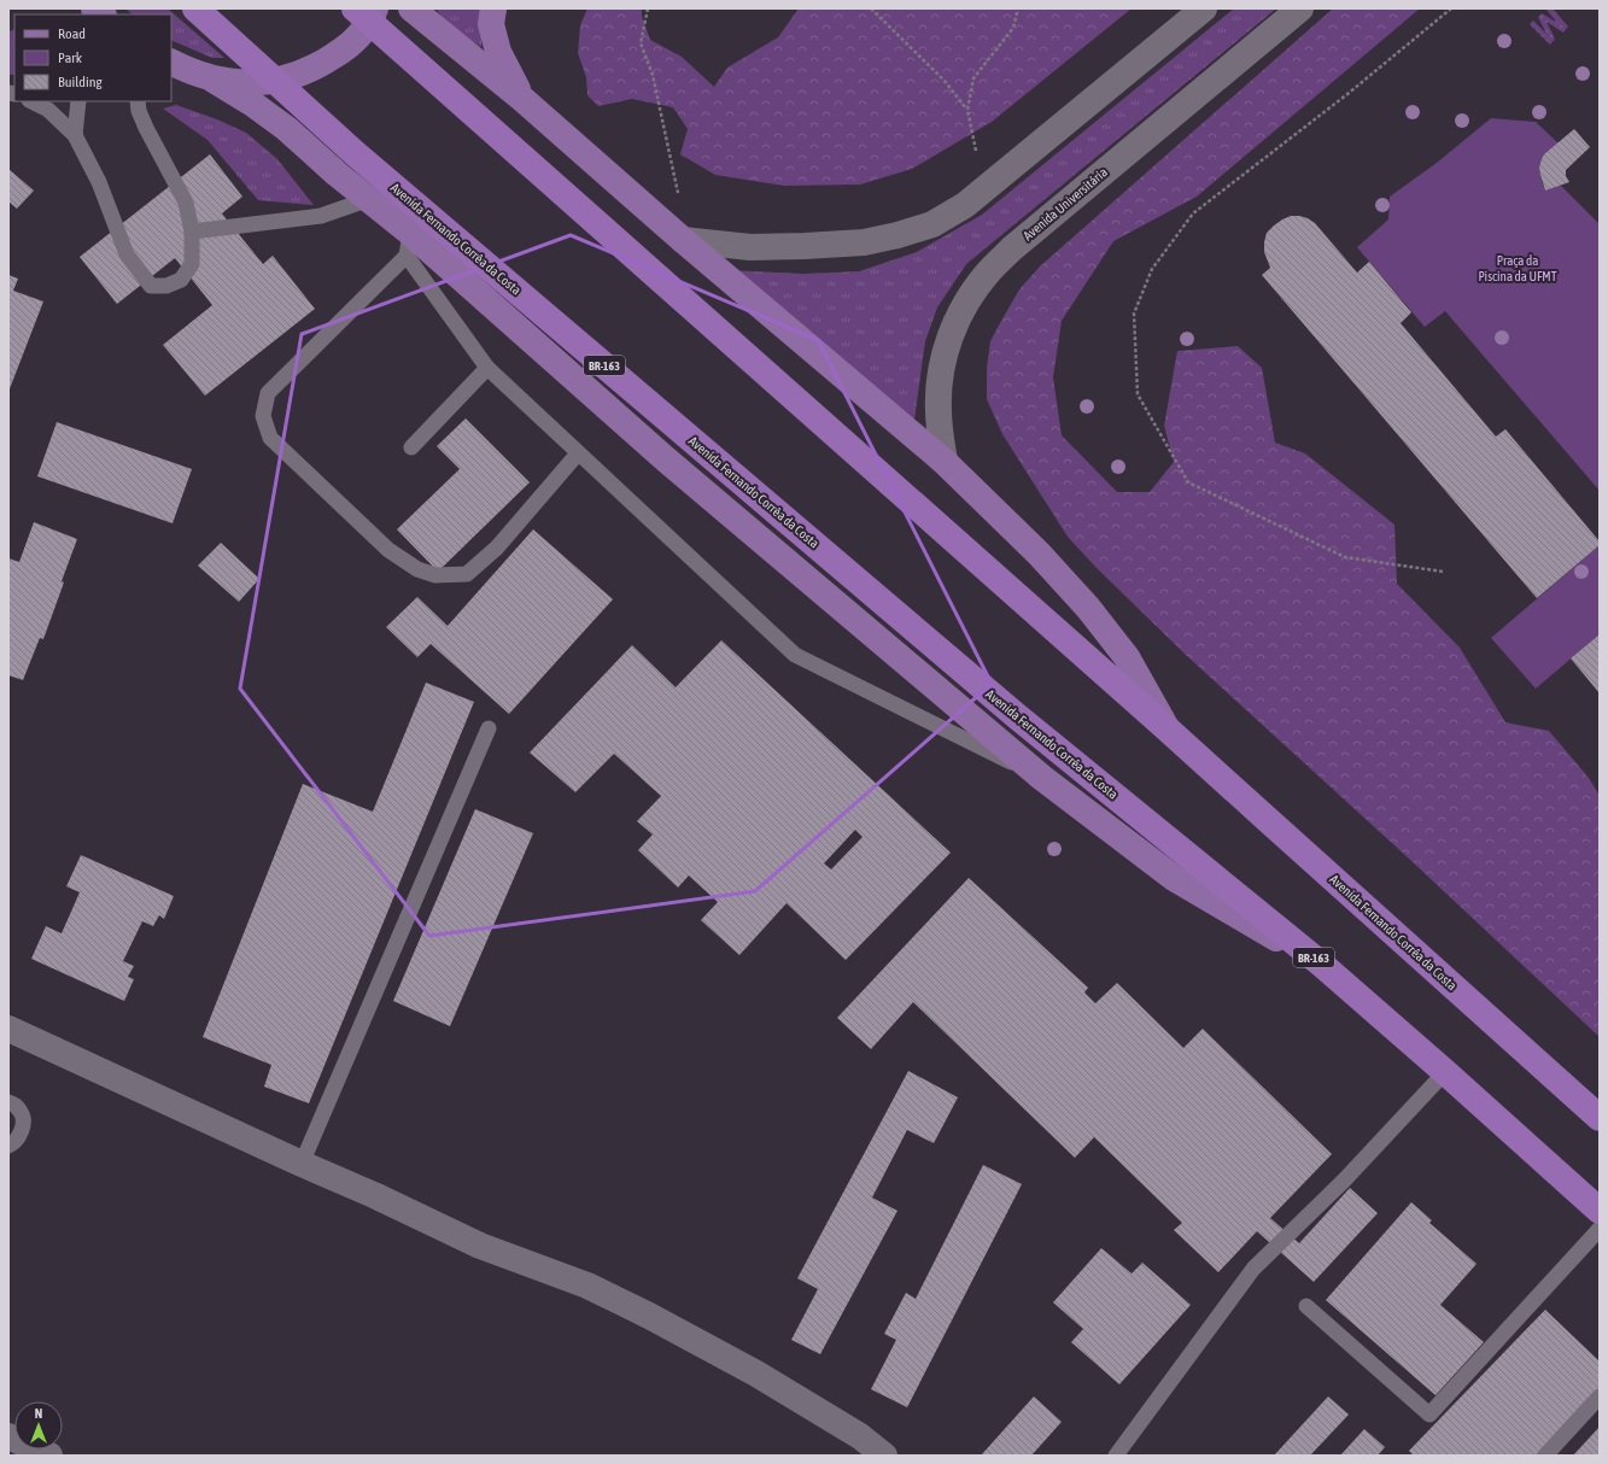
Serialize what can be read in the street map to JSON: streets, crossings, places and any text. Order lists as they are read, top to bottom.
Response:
{
  "streets": {
    "highway": ["Avenida Fernando Corrêa da Costa", "BR-163"],
    "street": ["Avenida Universitária"]
  },
  "crossings": [
    ["Avenida Universitária", "Avenida Fernando Corrêa da Costa"]
  ],
  "parks": ["Praça da Piscina da UFMT"],
  "legend": ["Road", "Park", "Building"],
  "north": "top"
}
